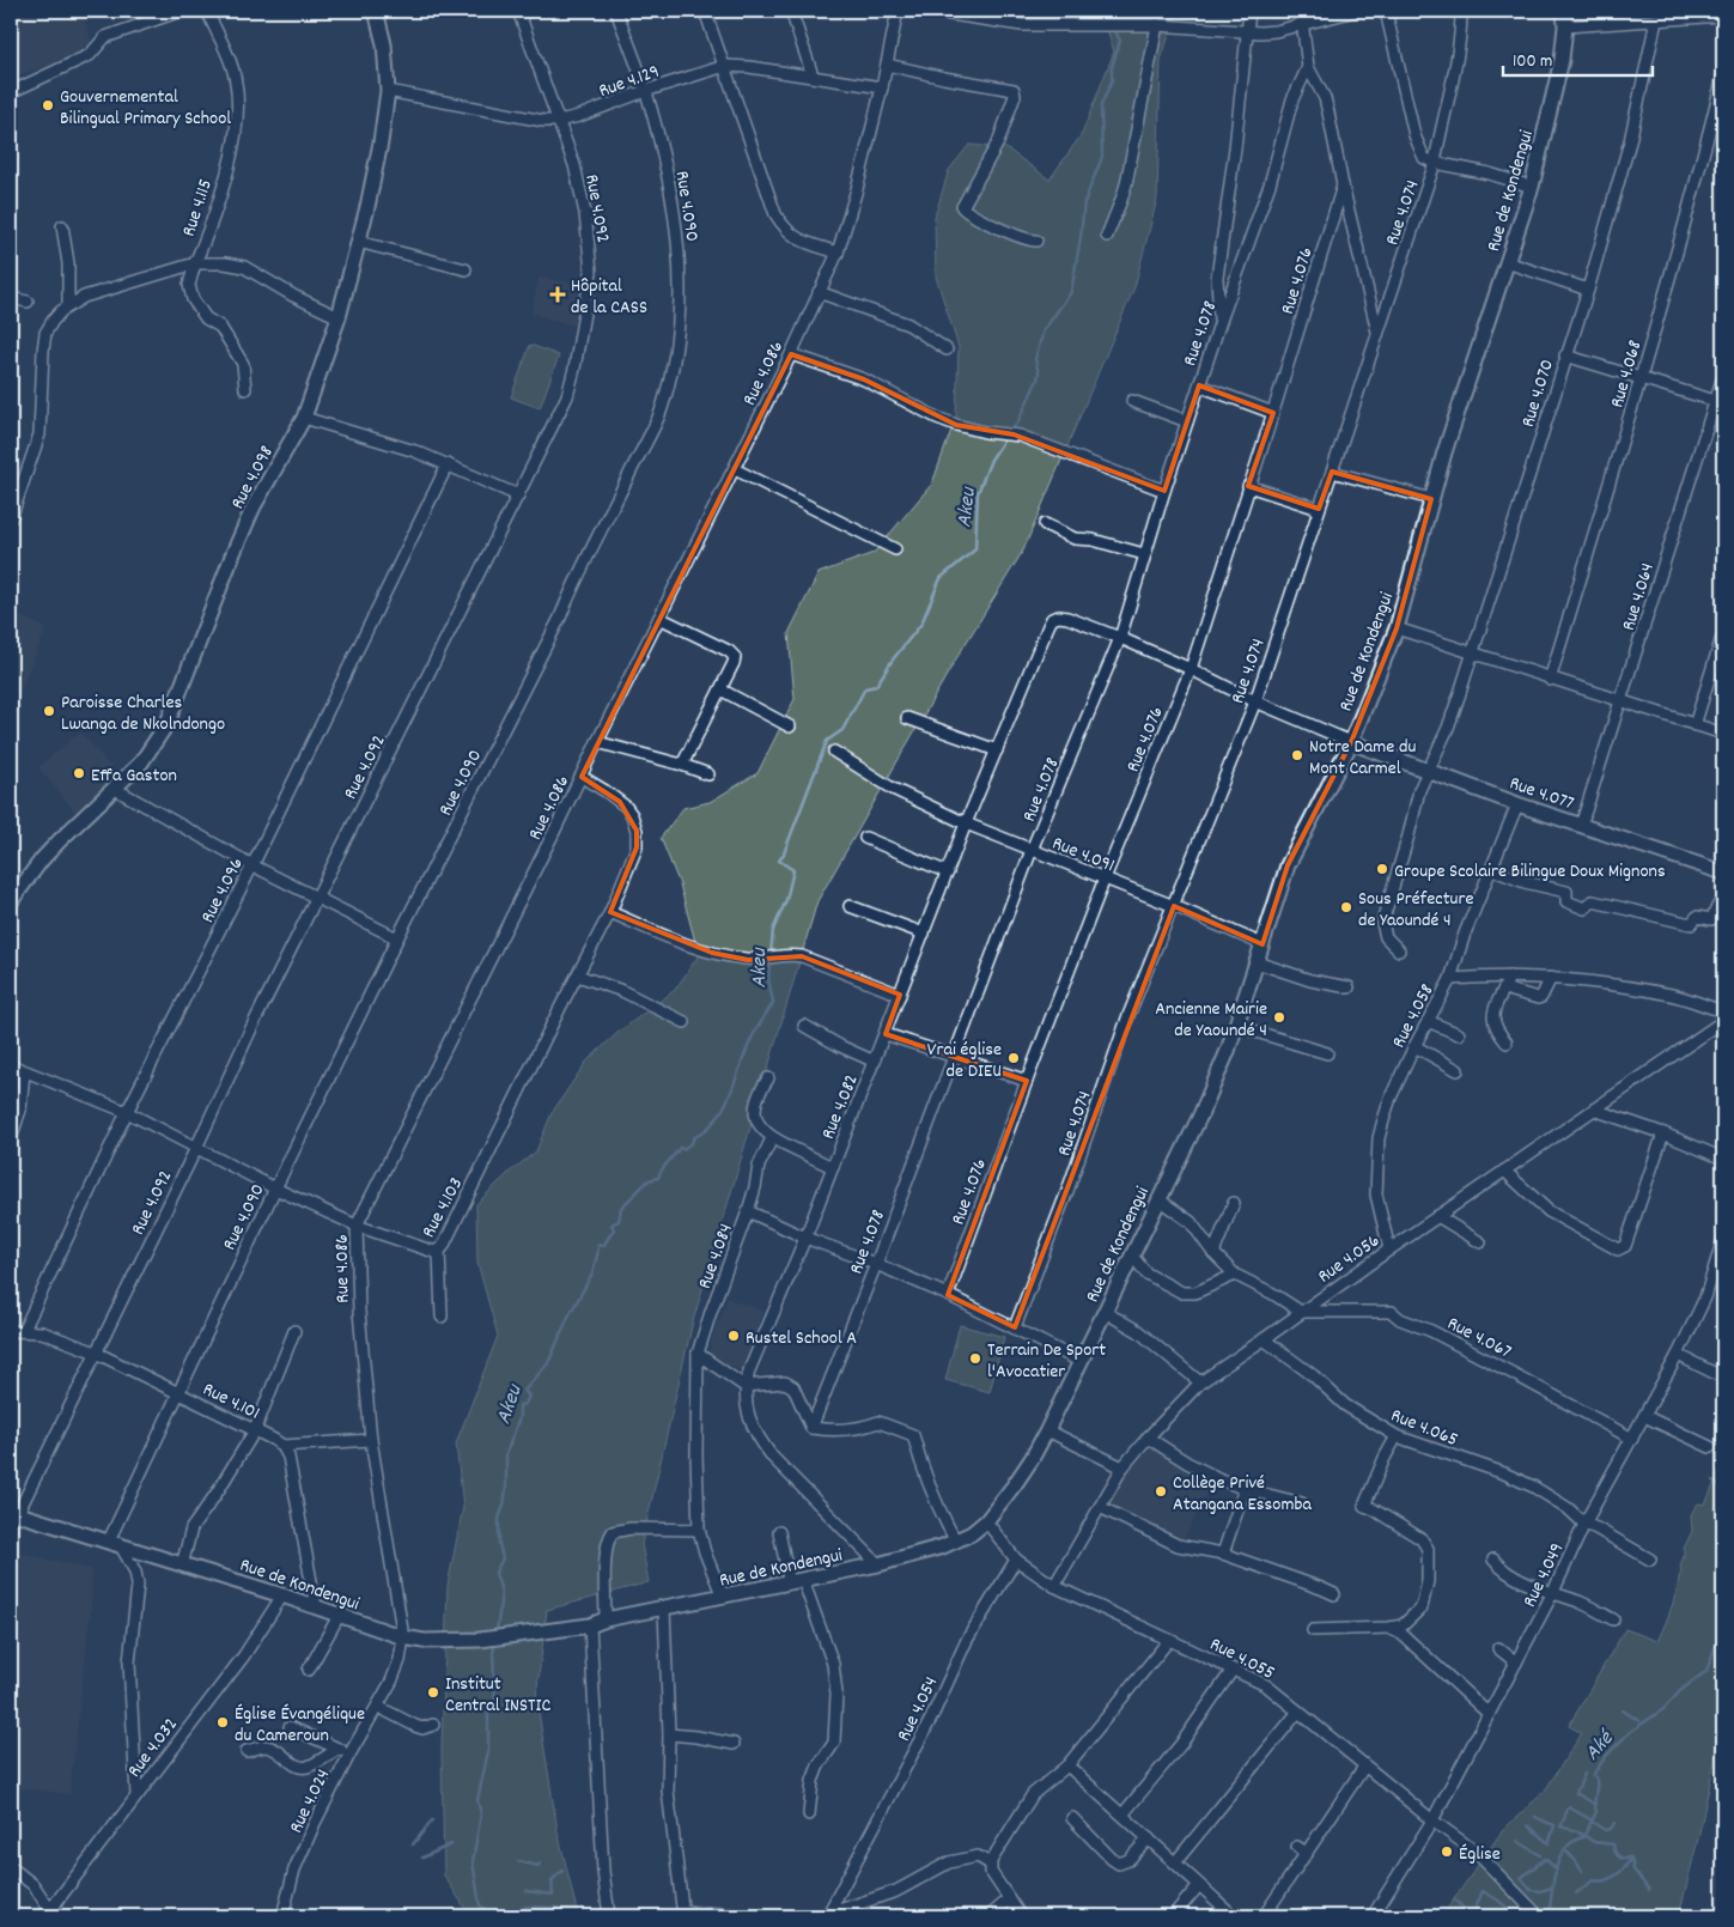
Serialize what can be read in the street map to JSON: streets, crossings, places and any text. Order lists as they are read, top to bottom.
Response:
{
  "streets": {
    "main road": ["Rue de Kondengui", "Rue 4.098", "Rue 4.077"],
    "street": [
      "Rue 4.129",
      "Rue 4.090",
      "Rue 4.115",
      "Rue 4.092",
      "Rue 4.074",
      "Rue 4.076",
      "Rue 4.078",
      "Rue 4.086",
      "Rue 4.068",
      "Rue 4.070",
      "Rue 4.064",
      "Rue 4.091",
      "Rue 4.096",
      "Rue 4.058",
      "Rue 4.082",
      "Rue 4.103",
      "Rue 4.084",
      "Rue 4.056",
      "Rue 4.067",
      "Rue 4.101",
      "Rue 4.065",
      "Rue 4.049",
      "Rue 4.055",
      "Rue 4.054",
      "Rue 4.032",
      "Rue 4.024"
    ]
  },
  "crossings": [
    ["Rue 4.129", "Rue 4.090"],
    ["Rue 4.129", "Rue 4.092"],
    ["Rue 4.129", "Rue 4.086"],
    ["Rue 4.129", "Rue 4.098"],
    ["Rue de Kondengui", "Rue 4.090"],
    ["Rue de Kondengui", "Rue 4.092"],
    ["Rue de Kondengui", "Rue 4.086"],
    ["Rue de Kondengui", "Rue 4.077"],
    ["Rue de Kondengui", "Rue 4.091"],
    ["Rue de Kondengui", "Rue 4.082"],
    ["Rue de Kondengui", "Rue 4.084"],
    ["Rue de Kondengui", "Rue 4.032"],
    ["Rue de Kondengui", "Rue 4.024"],
    ["Rue 4.090", "Rue 4.103"],
    ["Rue 4.090", "Rue 4.101"],
    ["Rue 4.115", "Rue 4.098"],
    ["Rue 4.092", "Rue 4.103"],
    ["Rue 4.092", "Rue 4.101"],
    ["Rue 4.074", "Rue 4.091"],
    ["Rue 4.074", "Rue 4.084"],
    ["Rue 4.076", "Rue 4.091"],
    ["Rue 4.076", "Rue 4.084"],
    ["Rue 4.078", "Rue 4.091"],
    ["Rue 4.078", "Rue 4.082"],
    ["Rue 4.078", "Rue 4.084"],
    ["Rue 4.086", "Rue 4.103"],
    ["Rue 4.086", "Rue 4.024"],
    ["Rue 4.070", "Rue 4.077"],
    ["Rue 4.064", "Rue 4.077"],
    ["Rue 4.077", "Rue 4.058"],
    ["Rue 4.091", "Rue 4.082"],
    ["Rue 4.096", "Rue 4.103"],
    ["Rue 4.096", "Rue 4.101"],
    ["Rue 4.058", "Rue 4.056"],
    ["Rue 4.082", "Rue 4.084"],
    ["Rue 4.056", "Rue 4.067"],
    ["Rue 4.056", "Rue 4.065"],
    ["Rue 4.056", "Rue 4.055"],
    ["Rue 4.067", "Rue 4.049"],
    ["Rue 4.065", "Rue 4.049"],
    ["Rue 4.049", "Rue 4.055"],
    ["Rue 4.055", "Rue 4.054"]
  ],
  "water": ["Akeu", "Aké"],
  "places": {
    "other": [
      "Gouvernemental Bilingual Primary School",
      "Paroisse Charles Lwanga de Nkolndongo",
      "Notre Dame du Mont Carmel",
      "Effa Gaston",
      "Groupe Scolaire Bilingue Doux Mignons",
      "Sous Préfecture de Yaoundé 4",
      "Ancienne Mairie de Yaoundé 4",
      "Vrai église de DIEU",
      "Rustel School A",
      "Terrain De Sport l'Avocatier",
      "Collège Privé Atangana Essomba",
      "Institut Central INSTIC",
      "Église Évangélique du Cameroun",
      "Église"
    ],
    "health": ["Hôpital de la CASS"]
  },
  "scale_bar": "100 m"
}
